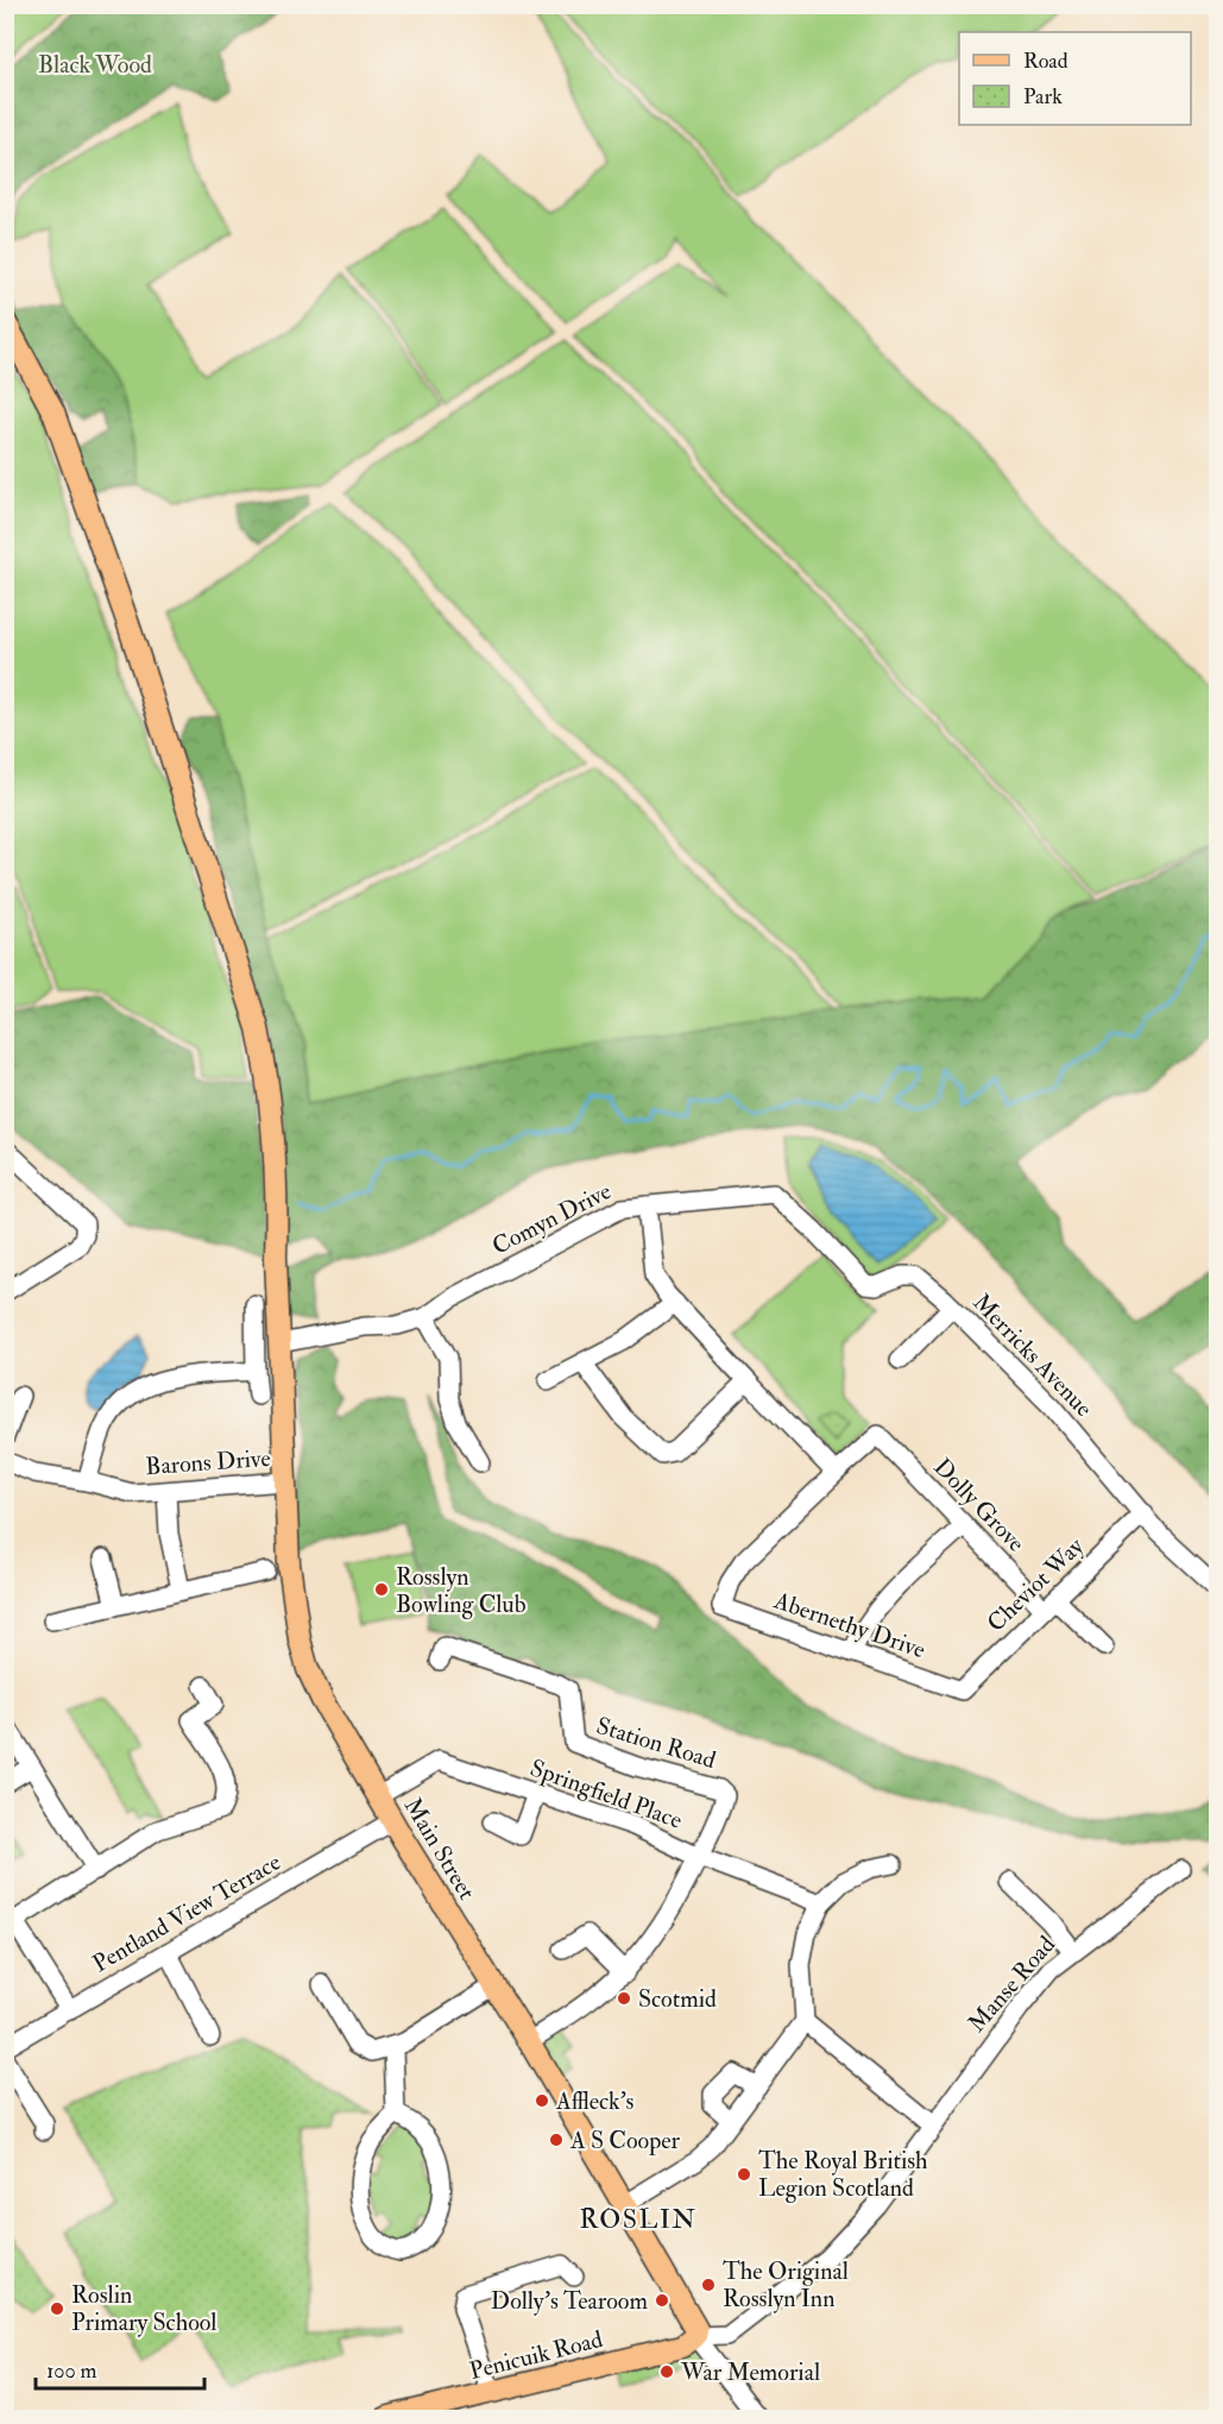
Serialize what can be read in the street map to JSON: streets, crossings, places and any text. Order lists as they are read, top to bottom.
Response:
{
  "streets": {
    "main road": ["Main Street", "Penicuik Road"],
    "street": [
      "Comyn Drive",
      "Merricks Avenue",
      "Barons Drive",
      "Dolly Grove",
      "Cheviot Way",
      "Abernethy Drive",
      "Station Road",
      "Springfield Place",
      "Pentland View Terrace",
      "Manse Road"
    ]
  },
  "crossings": [
    ["Comyn Drive", "Merricks Avenue"],
    ["Comyn Drive", "Main Street"],
    ["Merricks Avenue", "Cheviot Way"],
    ["Barons Drive", "Main Street"],
    ["Dolly Grove", "Cheviot Way"],
    ["Dolly Grove", "Abernethy Drive"],
    ["Cheviot Way", "Abernethy Drive"],
    ["Station Road", "Springfield Place"],
    ["Station Road", "Main Street"],
    ["Springfield Place", "Main Street"],
    ["Main Street", "Pentland View Terrace"],
    ["Main Street", "Manse Road"],
    ["Main Street", "Penicuik Road"],
    ["Manse Road", "Penicuik Road"]
  ],
  "districts": ["ROSLIN"],
  "parks": ["Black Wood"],
  "places": [
    "Rosslyn Bowling Club",
    "Scotmid",
    "Affleck's",
    "A S Cooper",
    "The Royal British Legion Scotland",
    "The Original Rosslyn Inn",
    "Dolly’s Tearoom",
    "Roslin Primary School",
    "War Memorial"
  ],
  "legend": ["Road", "Park"],
  "scale_bar": "100 m"
}
